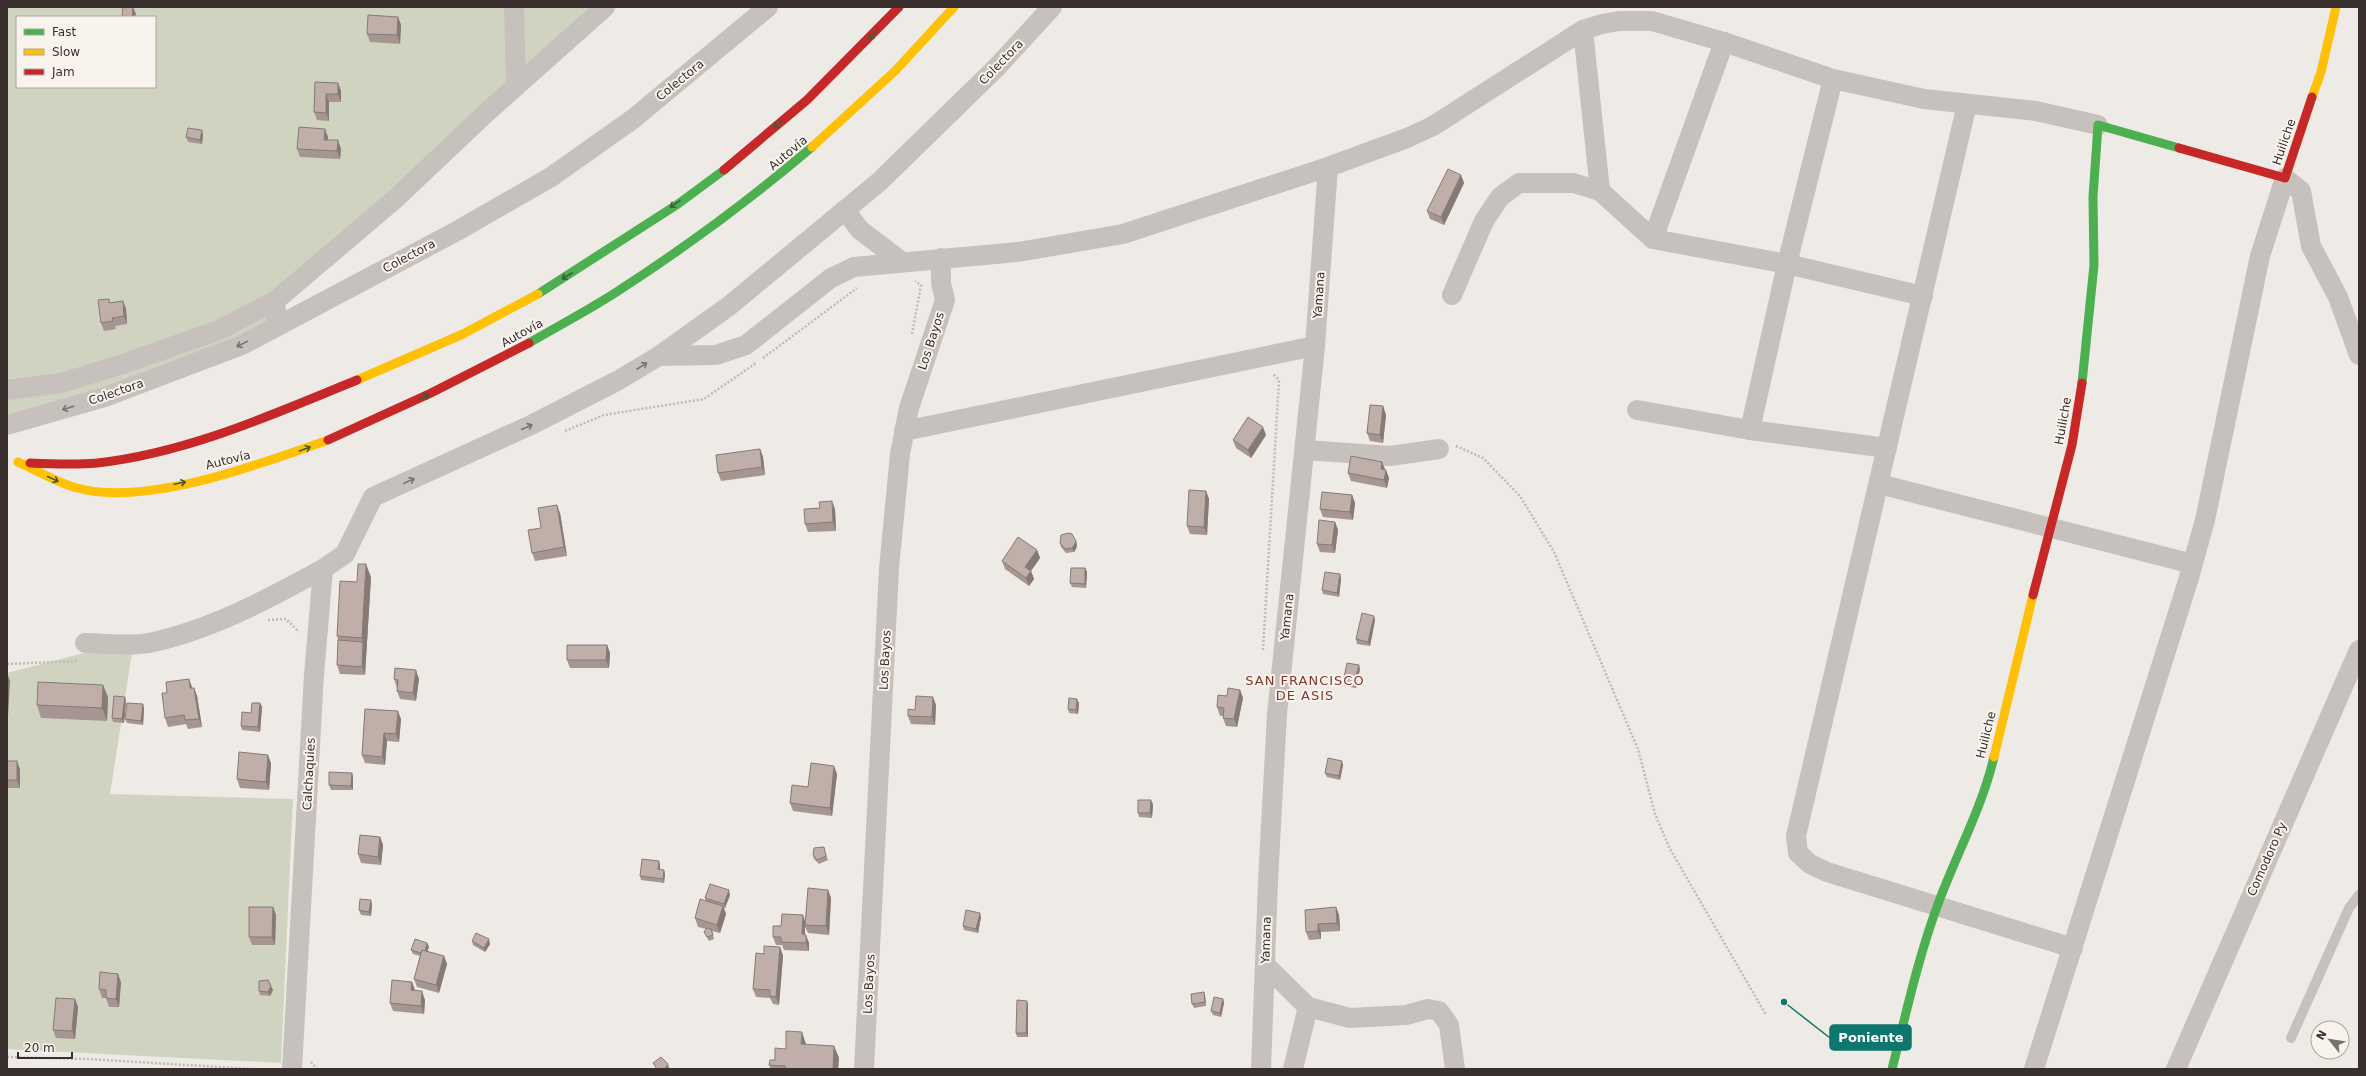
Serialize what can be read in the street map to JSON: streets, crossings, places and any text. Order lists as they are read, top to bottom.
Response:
{
  "streets": {
    "street": [
      "Colectora",
      "Huiliche",
      "Autovía",
      "Yamana",
      "Los Bayos",
      "Calchaquies",
      "Comodoro Py"
    ]
  },
  "crossings": [
    ["Colectora", "Calchaquies"]
  ],
  "districts": ["SAN FRANCISCO DE ASIS"],
  "places": ["Poniente"],
  "legend": ["Fast", "Slow", "Jam"],
  "scale_bar": "20 m",
  "north": "top left"
}
